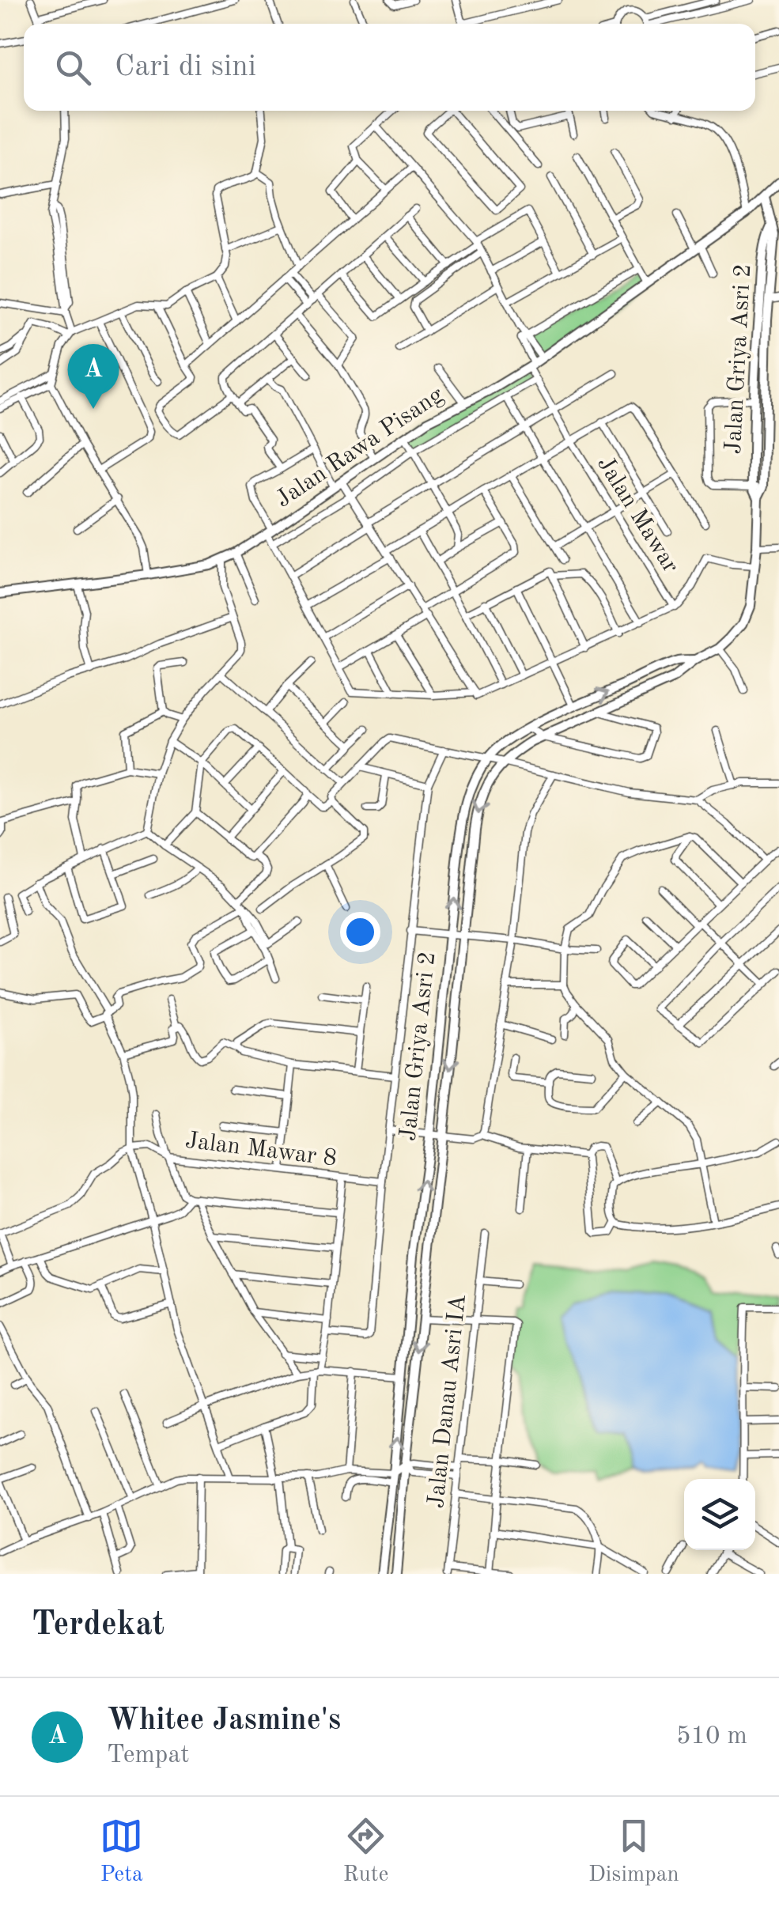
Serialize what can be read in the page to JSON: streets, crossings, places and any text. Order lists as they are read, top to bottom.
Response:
{
  "streets": {
    "street": [
      "Jalan Griya Asri 2",
      "Jalan Rawa Pisang",
      "Jalan Mawar",
      "Jalan Mawar 8",
      "Jalan Danau Asri IA"
    ]
  },
  "crossings": [
    ["Jalan Griya Asri 2", "Jalan Rawa Pisang"],
    ["Jalan Rawa Pisang", "Jalan Mawar"]
  ],
  "page": {
    "search": "Cari di sini",
    "pins": "A",
    "heading": "Terdekat",
    "list": [
      {
        "mark": "A",
        "name": "Whitee Jasmine's",
        "note": "Tempat",
        "value": "510 m"
      }
    ],
    "nav": ["Peta", "Rute", "Disimpan"]
  }
}
